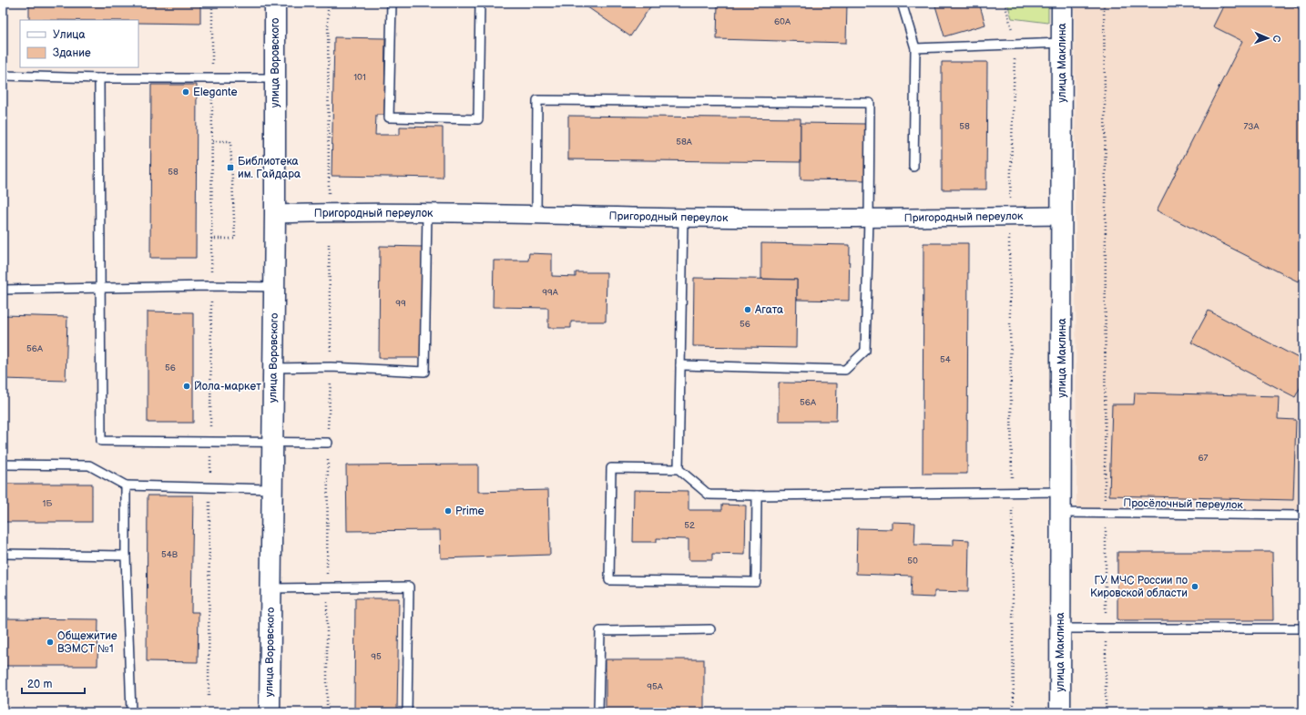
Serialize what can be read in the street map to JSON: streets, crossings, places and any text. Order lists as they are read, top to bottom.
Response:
{
  "streets": {
    "main road": ["улица Воровского", "улица Маклина"],
    "street": ["Пригородный переулок"],
    "lane": ["Просёлочный переулок"]
  },
  "crossings": [
    ["улица Воровского", "Пригородный переулок"],
    ["улица Маклина", "Пригородный переулок"],
    ["улица Маклина", "Просёлочный переулок"]
  ],
  "places": {
    "other": [
      "Elegante",
      "Агата",
      "Йола-маркет",
      "Prime",
      "ГУ МЧС России по Кировской области",
      "Общежитие ВЭМСТ №1"
    ],
    "transit": ["Библиотека им. Гайдара"]
  },
  "house_numbers": [
    "60А",
    "101",
    "58",
    "73А",
    "58А",
    "58",
    "99А",
    "99",
    "56",
    "56А",
    "54",
    "56",
    "56А",
    "67",
    "1Б",
    "52",
    "54В",
    "50",
    "95",
    "95А"
  ],
  "legend": ["Улица", "Здание"],
  "scale_bar": "20 m",
  "north": "right"
}
